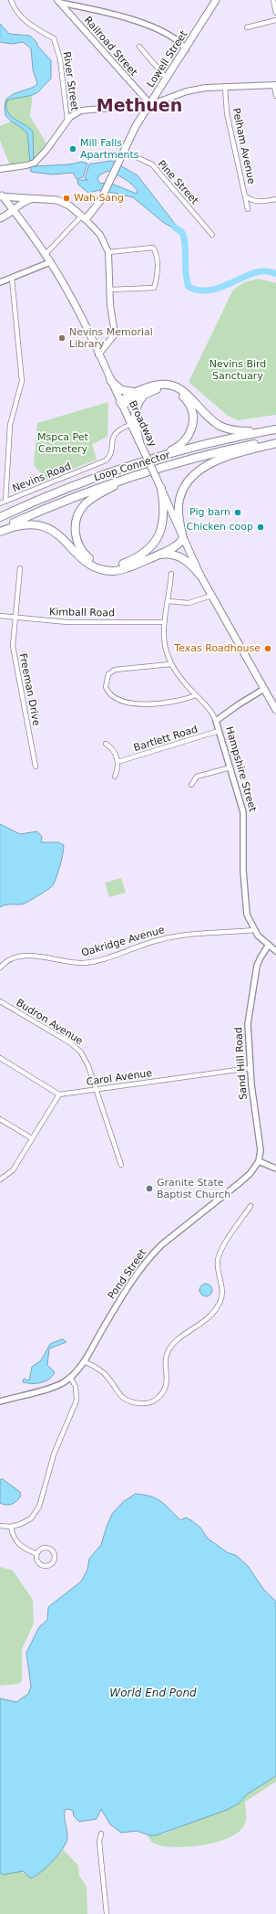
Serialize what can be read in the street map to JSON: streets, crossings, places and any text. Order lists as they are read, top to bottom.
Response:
{
  "streets": {
    "highway": ["Loop Connector"],
    "main road": ["Railroad Street", "Lowell Street", "Broadway"],
    "street": [
      "River Street",
      "Pelham Avenue",
      "Pine Street",
      "Nevins Road",
      "Kimball Road",
      "Freeman Drive",
      "Bartlett Road",
      "Hampshire Street",
      "Oakridge Avenue",
      "Budron Avenue",
      "Sand Hill Road",
      "Carol Avenue",
      "Pond Street"
    ]
  },
  "crossings": [
    ["Railroad Street", "Lowell Street"],
    ["Lowell Street", "Pine Street"],
    ["Broadway", "Nevins Road"],
    ["Kimball Road", "Freeman Drive"],
    ["Kimball Road", "Hampshire Street"],
    ["Bartlett Road", "Hampshire Street"],
    ["Hampshire Street", "Oakridge Avenue"],
    ["Hampshire Street", "Sand Hill Road"],
    ["Budron Avenue", "Carol Avenue"],
    ["Sand Hill Road", "Carol Avenue"],
    ["Sand Hill Road", "Pond Street"]
  ],
  "districts": ["Methuen"],
  "water": ["World End Pond"],
  "parks": ["Nevins Bird Sanctuary", "Mspca Pet Cemetery"],
  "places": [
    "Mill Falls Apartments",
    "Wah Sang",
    "Nevins Memorial Library",
    "Pig barn",
    "Chicken coop",
    "Texas Roadhouse",
    "Granite State Baptist Church"
  ]
}
